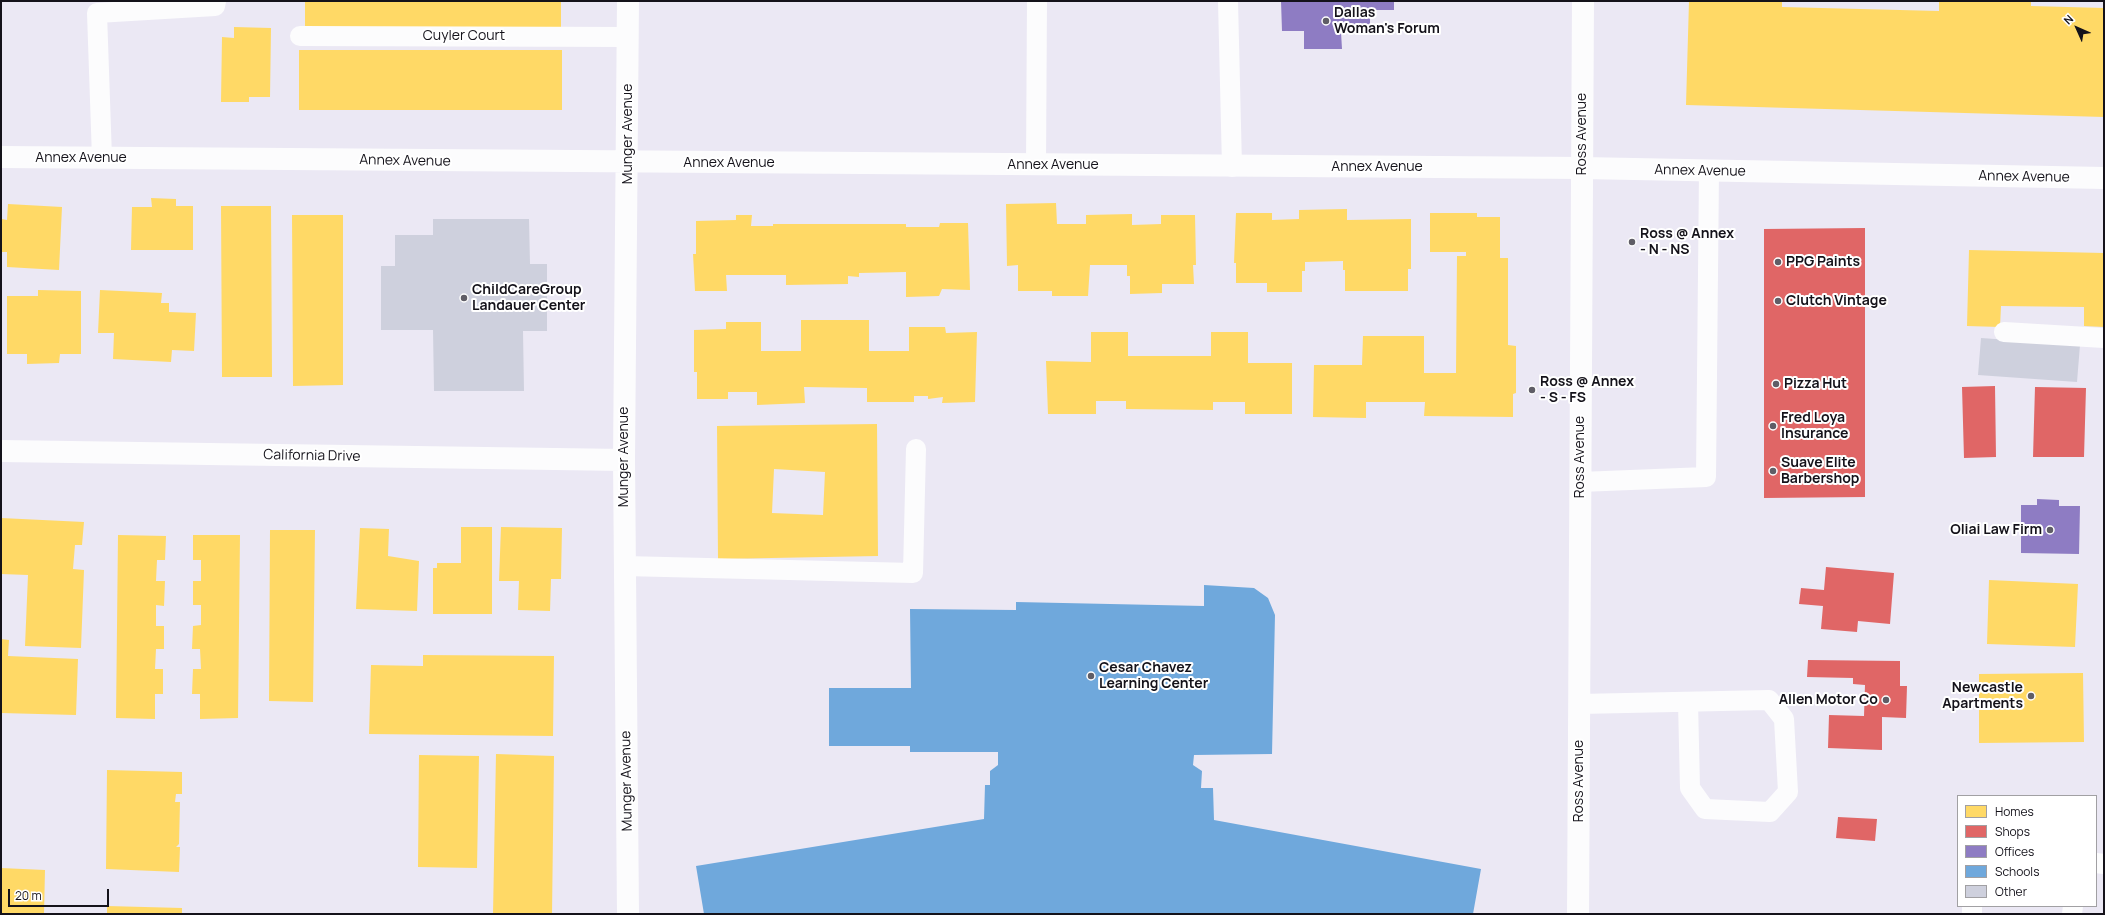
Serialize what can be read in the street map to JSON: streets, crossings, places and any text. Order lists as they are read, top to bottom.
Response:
{
  "streets": {
    "street": [
      "Munger Avenue",
      "Ross Avenue",
      "Annex Avenue",
      "California Drive"
    ],
    "lane": ["Cuyler Court"]
  },
  "crossings": [
    ["Cuyler Court", "Munger Avenue"],
    ["Munger Avenue", "Annex Avenue"],
    ["Munger Avenue", "California Drive"],
    ["Ross Avenue", "Annex Avenue"]
  ],
  "places": [
    "Dallas Woman's Forum",
    "Ross @ Annex - N - NS",
    "PPG Paints",
    "ChildCareGroup Landauer Center",
    "Clutch Vintage",
    "Pizza Hut",
    "Ross @ Annex - S - FS",
    "Fred Loya Insurance",
    "Suave Elite Barbershop",
    "Oliai Law Firm",
    "Cesar Chavez Learning Center",
    "Newcastle Apartments",
    "Allen Motor Co"
  ],
  "legend": [
    "Homes",
    "Shops",
    "Offices",
    "Schools",
    "Other"
  ],
  "scale_bar": "20 m",
  "north": "top left"
}
